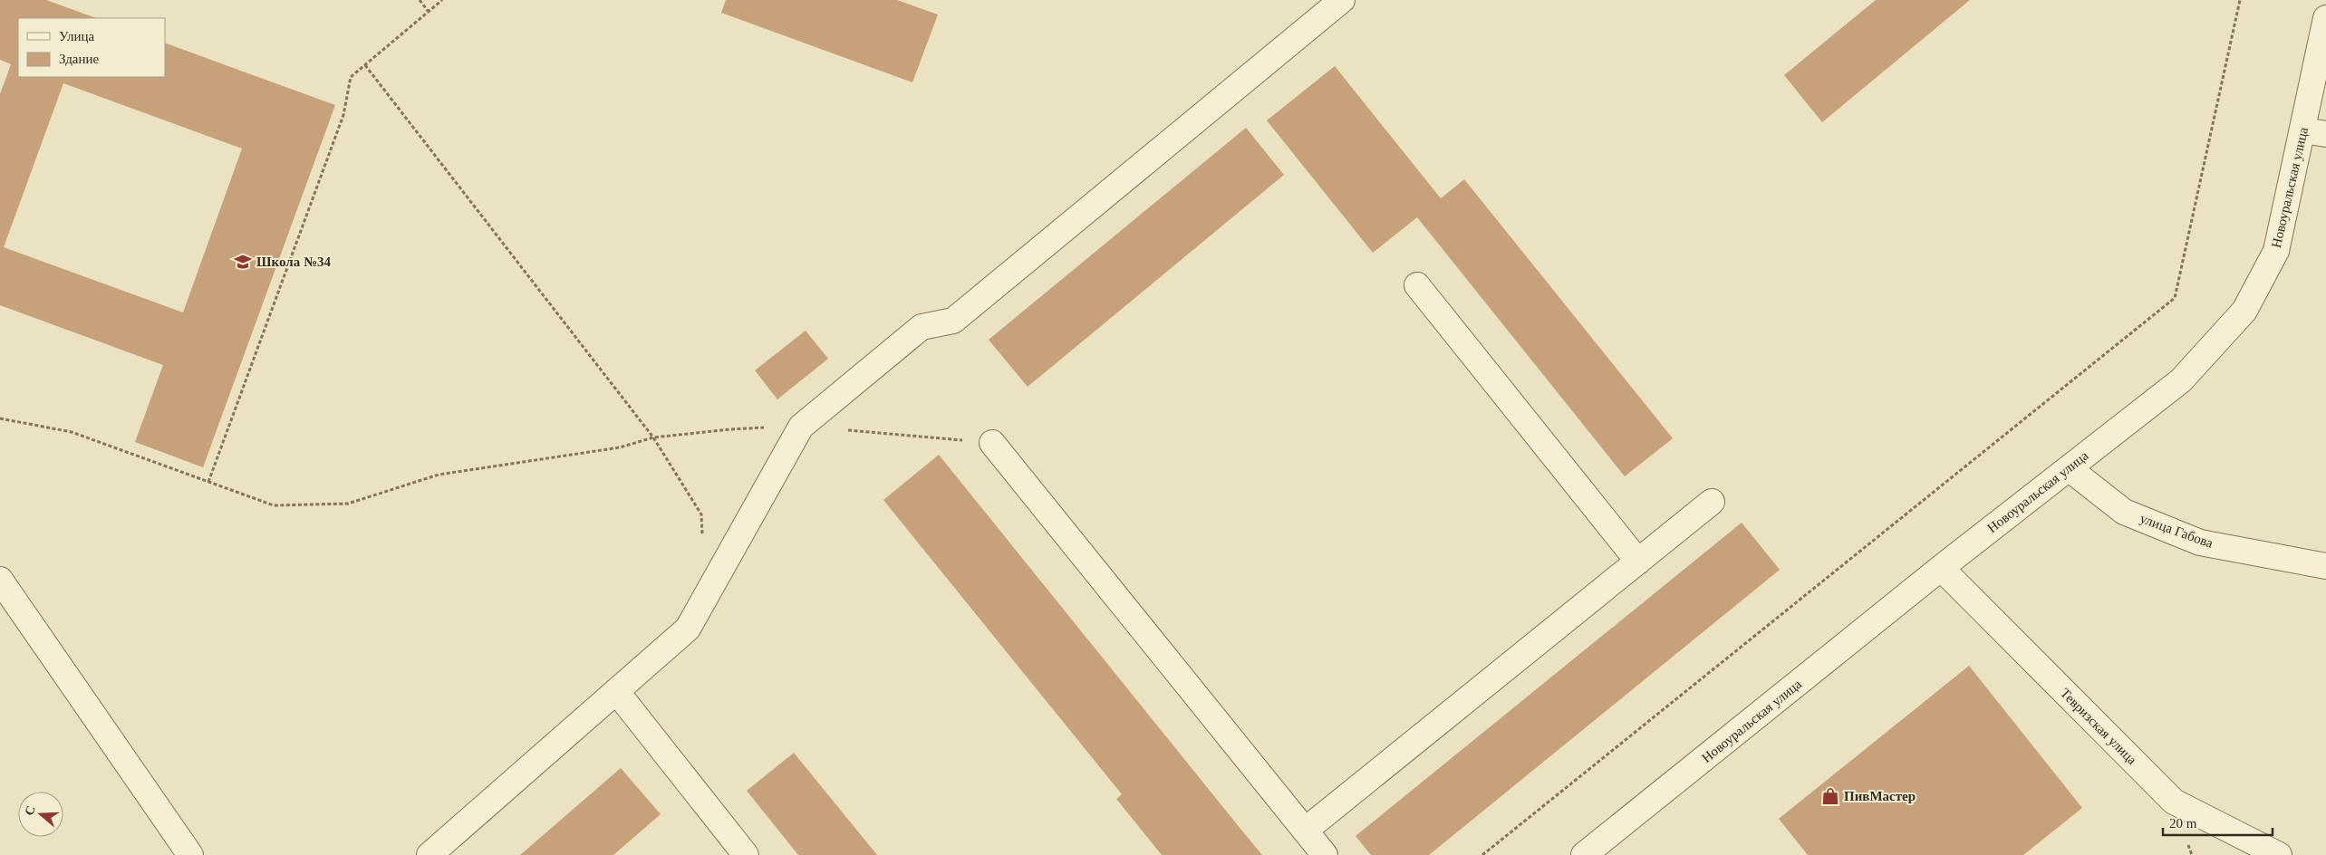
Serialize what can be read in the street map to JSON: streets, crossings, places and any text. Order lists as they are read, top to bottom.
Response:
{
  "streets": {
    "street": ["Новоуральская улица", "улица Габова", "Тевризская улица"]
  },
  "crossings": [
    ["Новоуральская улица", "улица Габова"],
    ["Новоуральская улица", "Тевризская улица"]
  ],
  "places": {
    "school or university": ["Школа №34"],
    "shop": ["ПивМастер"]
  },
  "legend": ["Улица", "Здание"],
  "scale_bar": "20 m",
  "north": "left"
}
